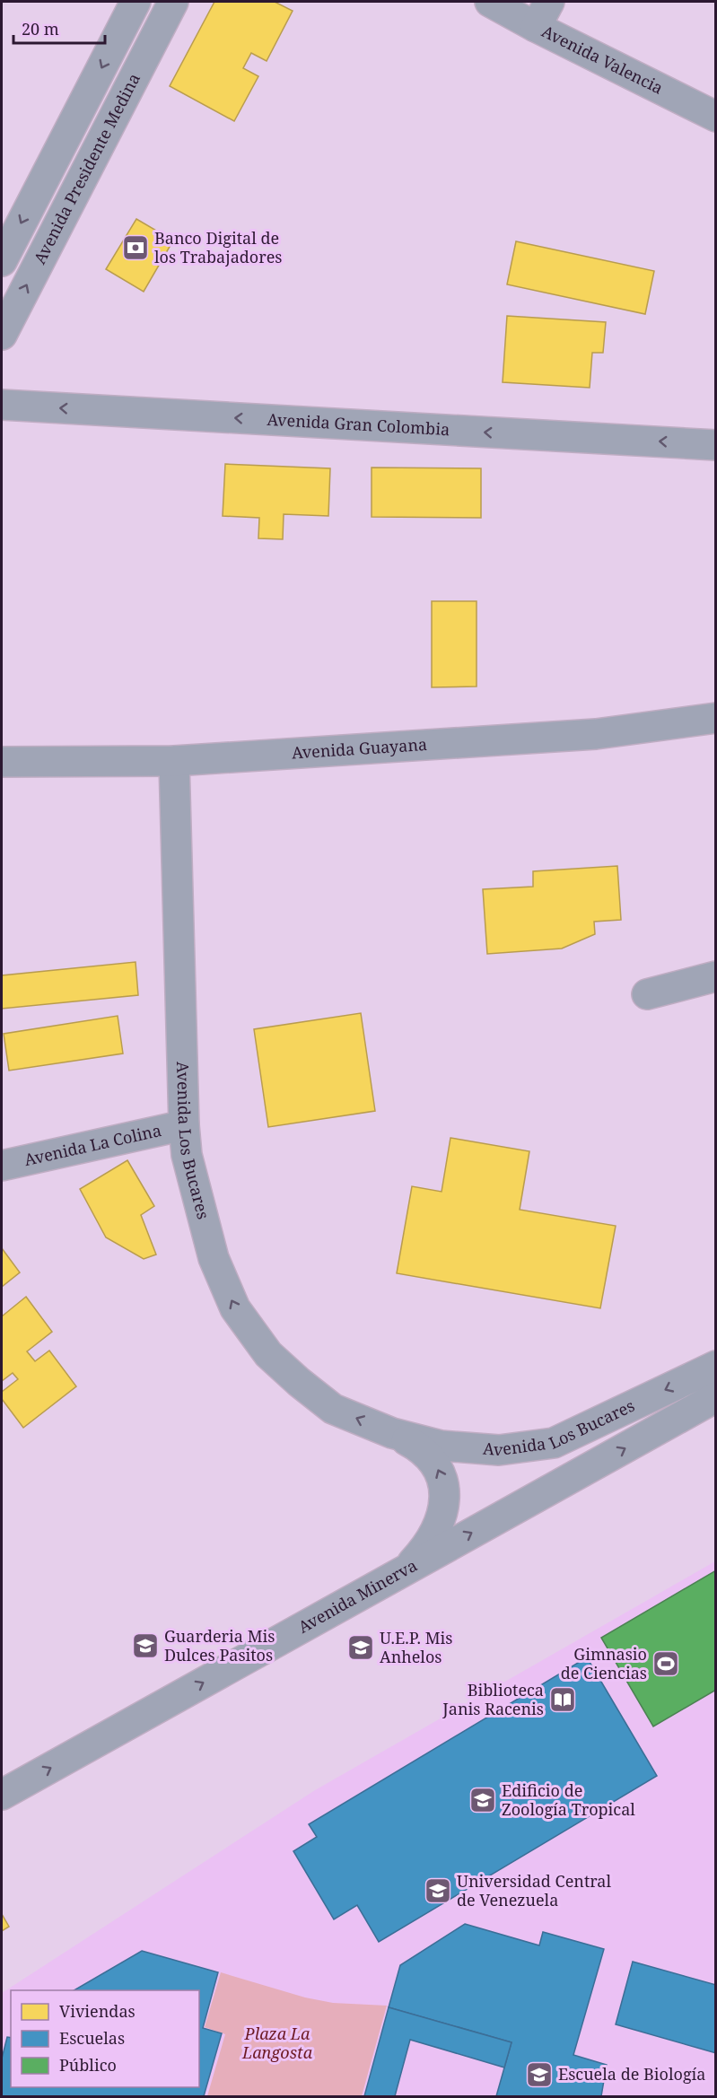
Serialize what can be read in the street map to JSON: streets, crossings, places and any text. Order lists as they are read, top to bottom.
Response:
{
  "streets": {
    "street": [
      "Avenida Valencia",
      "Avenida Presidente Medina",
      "Avenida Gran Colombia",
      "Avenida Guayana",
      "Avenida Los Bucares",
      "Avenida La Colina",
      "Avenida Minerva"
    ]
  },
  "crossings": [
    ["Avenida Guayana", "Avenida Los Bucares"],
    ["Avenida Los Bucares", "Avenida La Colina"],
    ["Avenida Los Bucares", "Avenida Minerva"]
  ],
  "one_way": ["Avenida Gran Colombia", "Avenida Minerva"],
  "parks": ["Plaza La Langosta"],
  "places": {
    "bank": ["Banco Digital de los Trabajadores"],
    "school or university": [
      "Guarderia Mis Dulces Pasitos",
      "U.E.P. Mis Anhelos",
      "Edificio de Zoología Tropical",
      "Universidad Central de Venezuela",
      "Escuela de Biología"
    ],
    "sports": ["Gimnasio de Ciencias"],
    "library": ["Biblioteca Janis Racenis"]
  },
  "legend": ["Viviendas", "Escuelas", "Público"],
  "scale_bar": "20 m"
}
